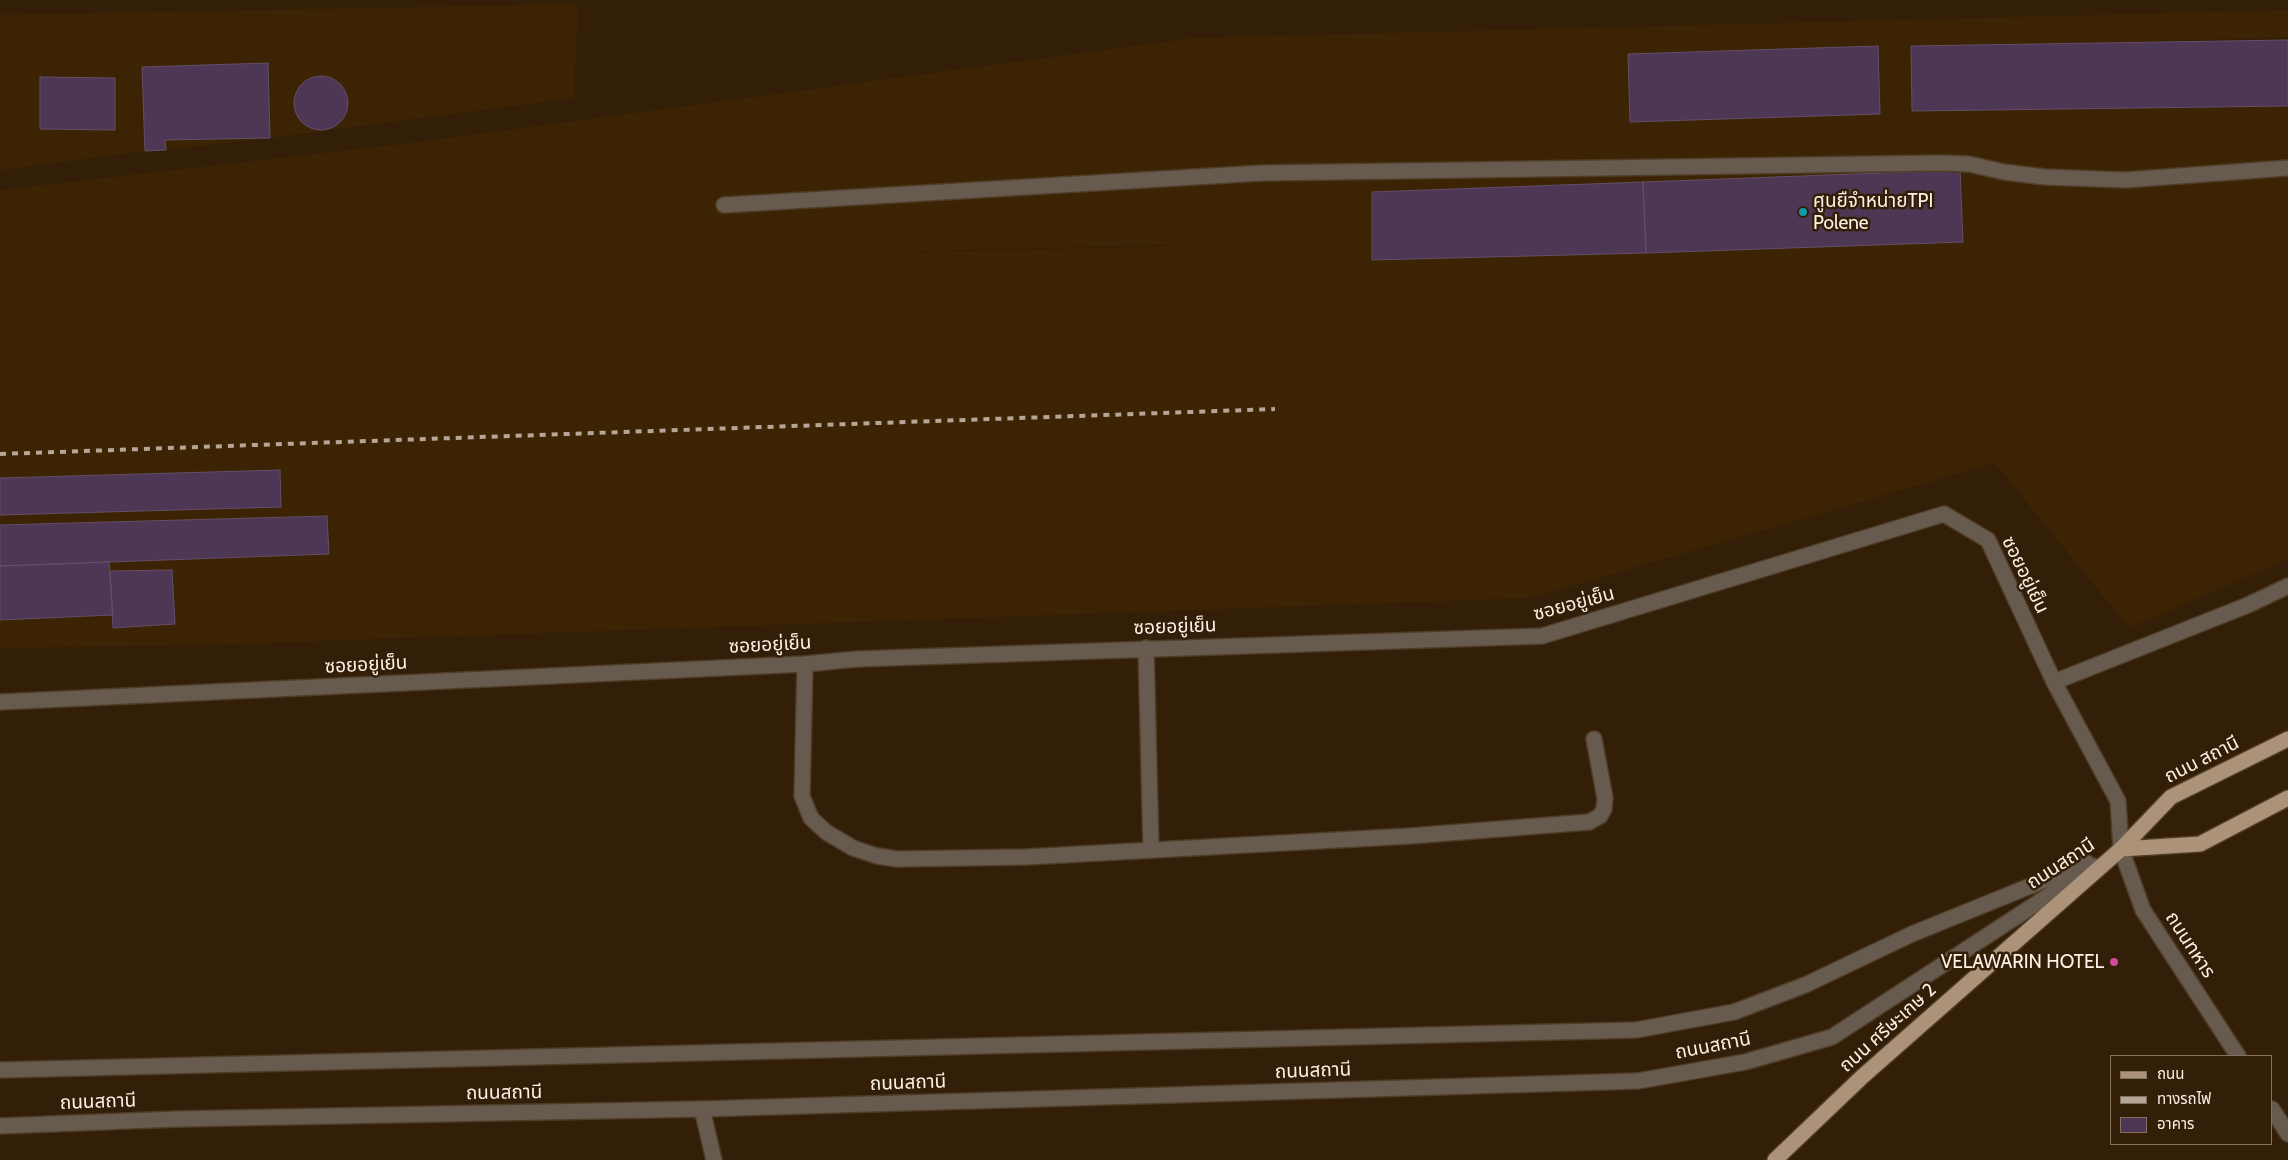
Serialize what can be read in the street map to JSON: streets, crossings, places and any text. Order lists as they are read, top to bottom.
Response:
{
  "streets": {
    "main road": ["ถนน สถานี", "ถนน ศรีษะเกษ 2"],
    "street": ["ซอยอยู่เย็น", "ถนนสถานี", "ถนนทหาร"]
  },
  "crossings": [
    ["ซอยอยู่เย็น", "ถนน สถานี"],
    ["ซอยอยู่เย็น", "ถนนสถานี"],
    ["ซอยอยู่เย็น", "ถนนทหาร"],
    ["ซอยอยู่เย็น", "ถนน ศรีษะเกษ 2"],
    ["ถนน สถานี", "ถนนสถานี"],
    ["ถนน สถานี", "ถนนทหาร"],
    ["ถนน สถานี", "ถนน ศรีษะเกษ 2"],
    ["ถนนสถานี", "ถนนทหาร"],
    ["ถนนสถานี", "ถนน ศรีษะเกษ 2"],
    ["ถนนทหาร", "ถนน ศรีษะเกษ 2"]
  ],
  "places": ["ศูนยืจำหน่ายTPI Polene", "VELAWARIN HOTEL"],
  "legend": ["ถนน", "ทางรถไฟ", "อาคาร"]
}
